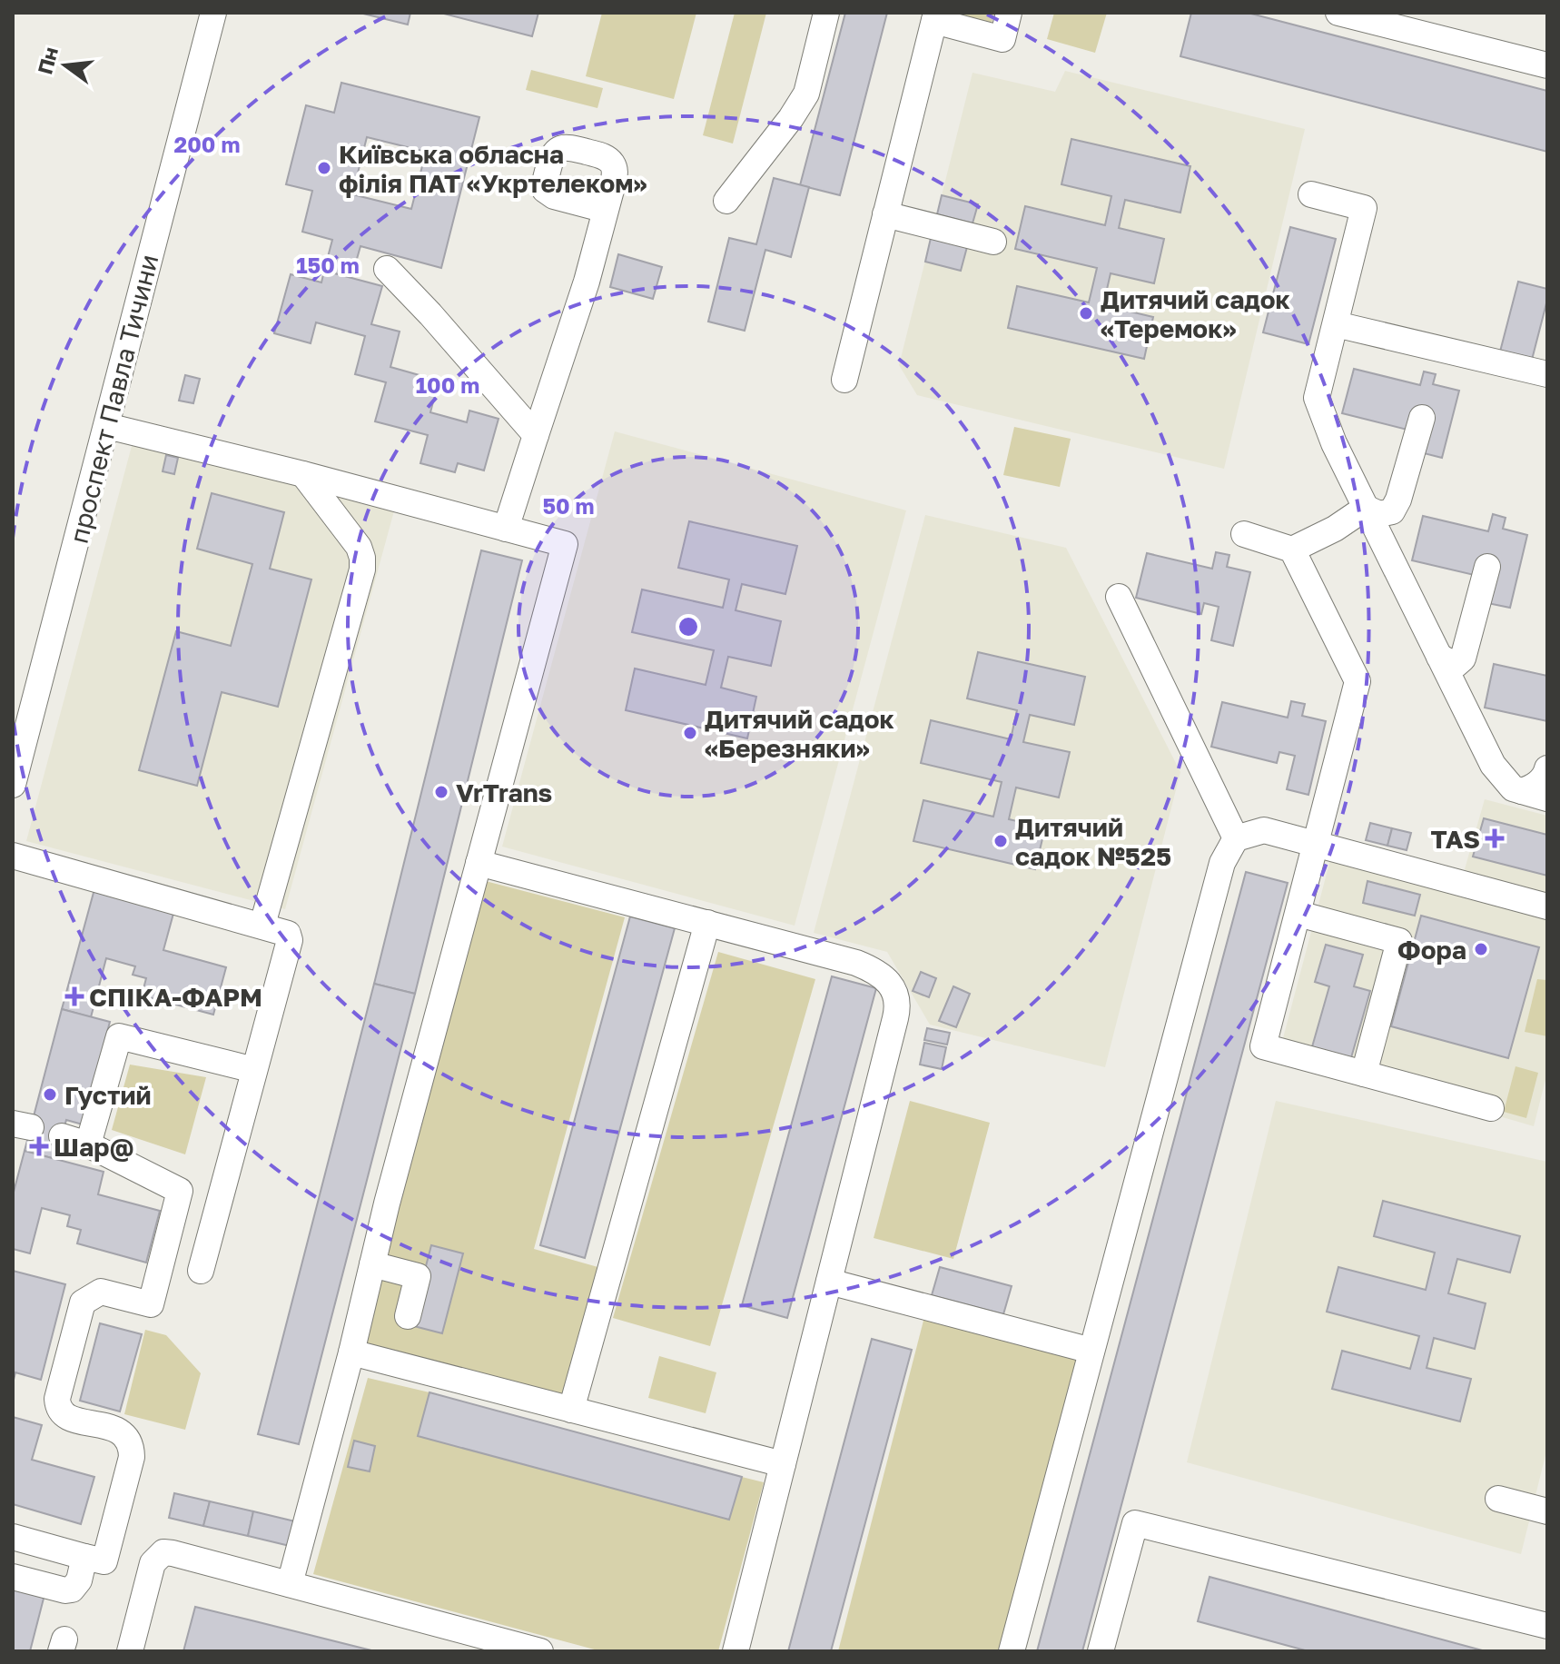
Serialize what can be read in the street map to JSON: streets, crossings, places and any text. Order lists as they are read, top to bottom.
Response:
{
  "streets": {
    "street": ["проспект Павла Тичини"]
  },
  "places": {
    "other": [
      "Київська обласна філія ПАТ «Укртелеком»",
      "Дитячий садок «Теремок»",
      "Дитячий садок «Березняки»",
      "VrTrans",
      "Дитячий садок №525",
      "Фора",
      "Густий"
    ],
    "health": ["TAS", "СПІКА-ФАРМ", "Шар@"]
  },
  "north": "left",
  "rings": [
    "200 m",
    "150 m",
    "100 m",
    "50 m"
  ]
}
